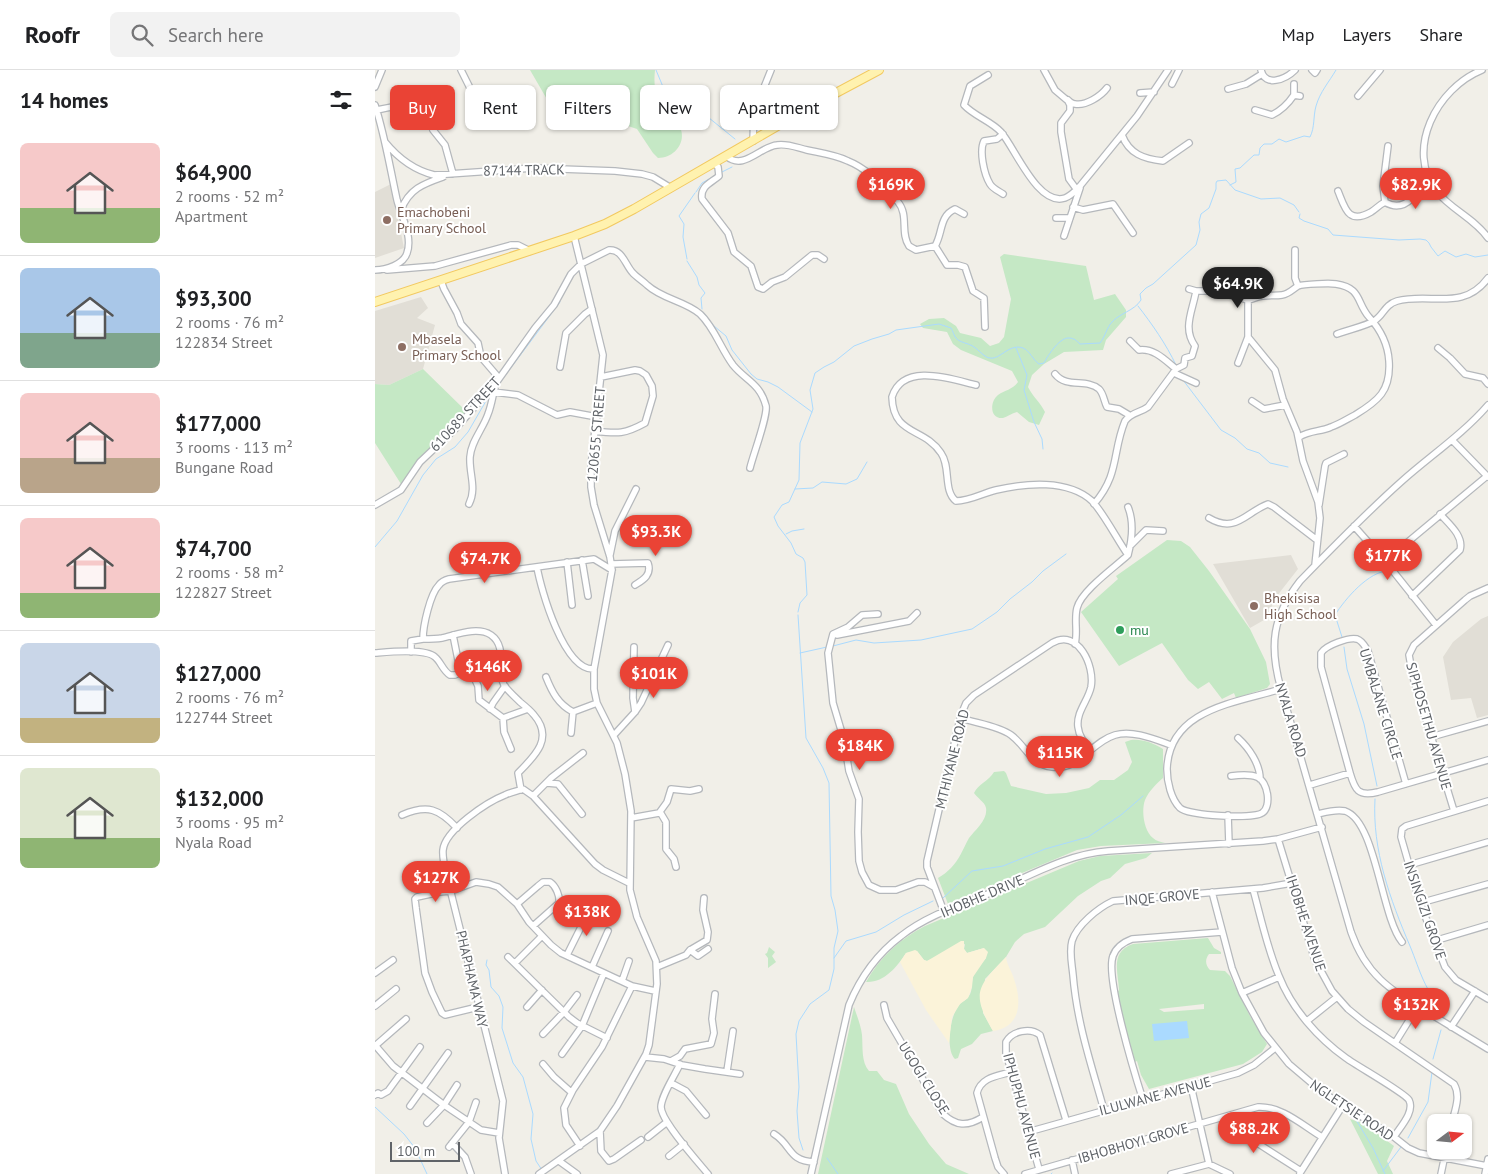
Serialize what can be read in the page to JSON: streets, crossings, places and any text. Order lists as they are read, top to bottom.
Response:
{
  "streets": {
    "street": [
      "87144 TRACK",
      "610689 STREET",
      "120655 STREET",
      "UMBALANE CIRCLE",
      "NYALA ROAD",
      "SIPHOSETHU AVENUE",
      "MTHIYANE ROAD",
      "IHOBHE DRIVE",
      "INQE GROVE",
      "INSINGIZI GROVE",
      "IHOBHE AVENUE",
      "PHAPHAMA WAY",
      "UGOGI CLOSE",
      "ILULWANE AVENUE",
      "IPHUPHU AVENUE",
      "NGLETSIE ROAD",
      "IBHOBHOYI GROVE"
    ]
  },
  "crossings": [
    ["610689 STREET", "120655 STREET"],
    ["NYALA ROAD", "IHOBHE DRIVE"],
    ["SIPHOSETHU AVENUE", "INSINGIZI GROVE"],
    ["MTHIYANE ROAD", "IHOBHE DRIVE"],
    ["IHOBHE DRIVE", "IHOBHE AVENUE"],
    ["INQE GROVE", "IHOBHE AVENUE"],
    ["INQE GROVE", "ILULWANE AVENUE"],
    ["INQE GROVE", "NGLETSIE ROAD"],
    ["ILULWANE AVENUE", "IPHUPHU AVENUE"],
    ["ILULWANE AVENUE", "NGLETSIE ROAD"],
    ["IPHUPHU AVENUE", "IBHOBHOYI GROVE"]
  ],
  "places": [
    "Emachobeni Primary School",
    "Mbasela Primary School",
    "Bhekisisa High School",
    "mu"
  ],
  "scale_bar": "100 m",
  "north": "right",
  "page": {
    "header": "Roofr",
    "search": "Search here",
    "nav": ["Map", "Layers", "Share"],
    "heading": "14 homes",
    "chip": [
      "Buy",
      "Rent",
      "Filters",
      "New",
      "Apartment"
    ],
    "list": [
      {
        "name": "$64,900",
        "note": "2 rooms · 52 m² · Apartment"
      },
      {
        "name": "$93,300",
        "note": "2 rooms · 76 m² · 122834 Street"
      },
      {
        "name": "$177,000",
        "note": "3 rooms · 113 m² · Bungane Road"
      },
      {
        "name": "$74,700",
        "note": "2 rooms · 58 m² · 122827 Street"
      },
      {
        "name": "$127,000",
        "note": "2 rooms · 76 m² · 122744 Street"
      },
      {
        "name": "$132,000",
        "note": "3 rooms · 95 m² · Nyala Road"
      }
    ],
    "price": [
      "$169K",
      "$82.9K",
      "$64.9K",
      "$93.3K",
      "$177K",
      "$74.7K",
      "$146K",
      "$101K",
      "$184K",
      "$115K",
      "$127K",
      "$138K",
      "$132K",
      "$88.2K"
    ],
    "scale": "100 m"
  }
}
